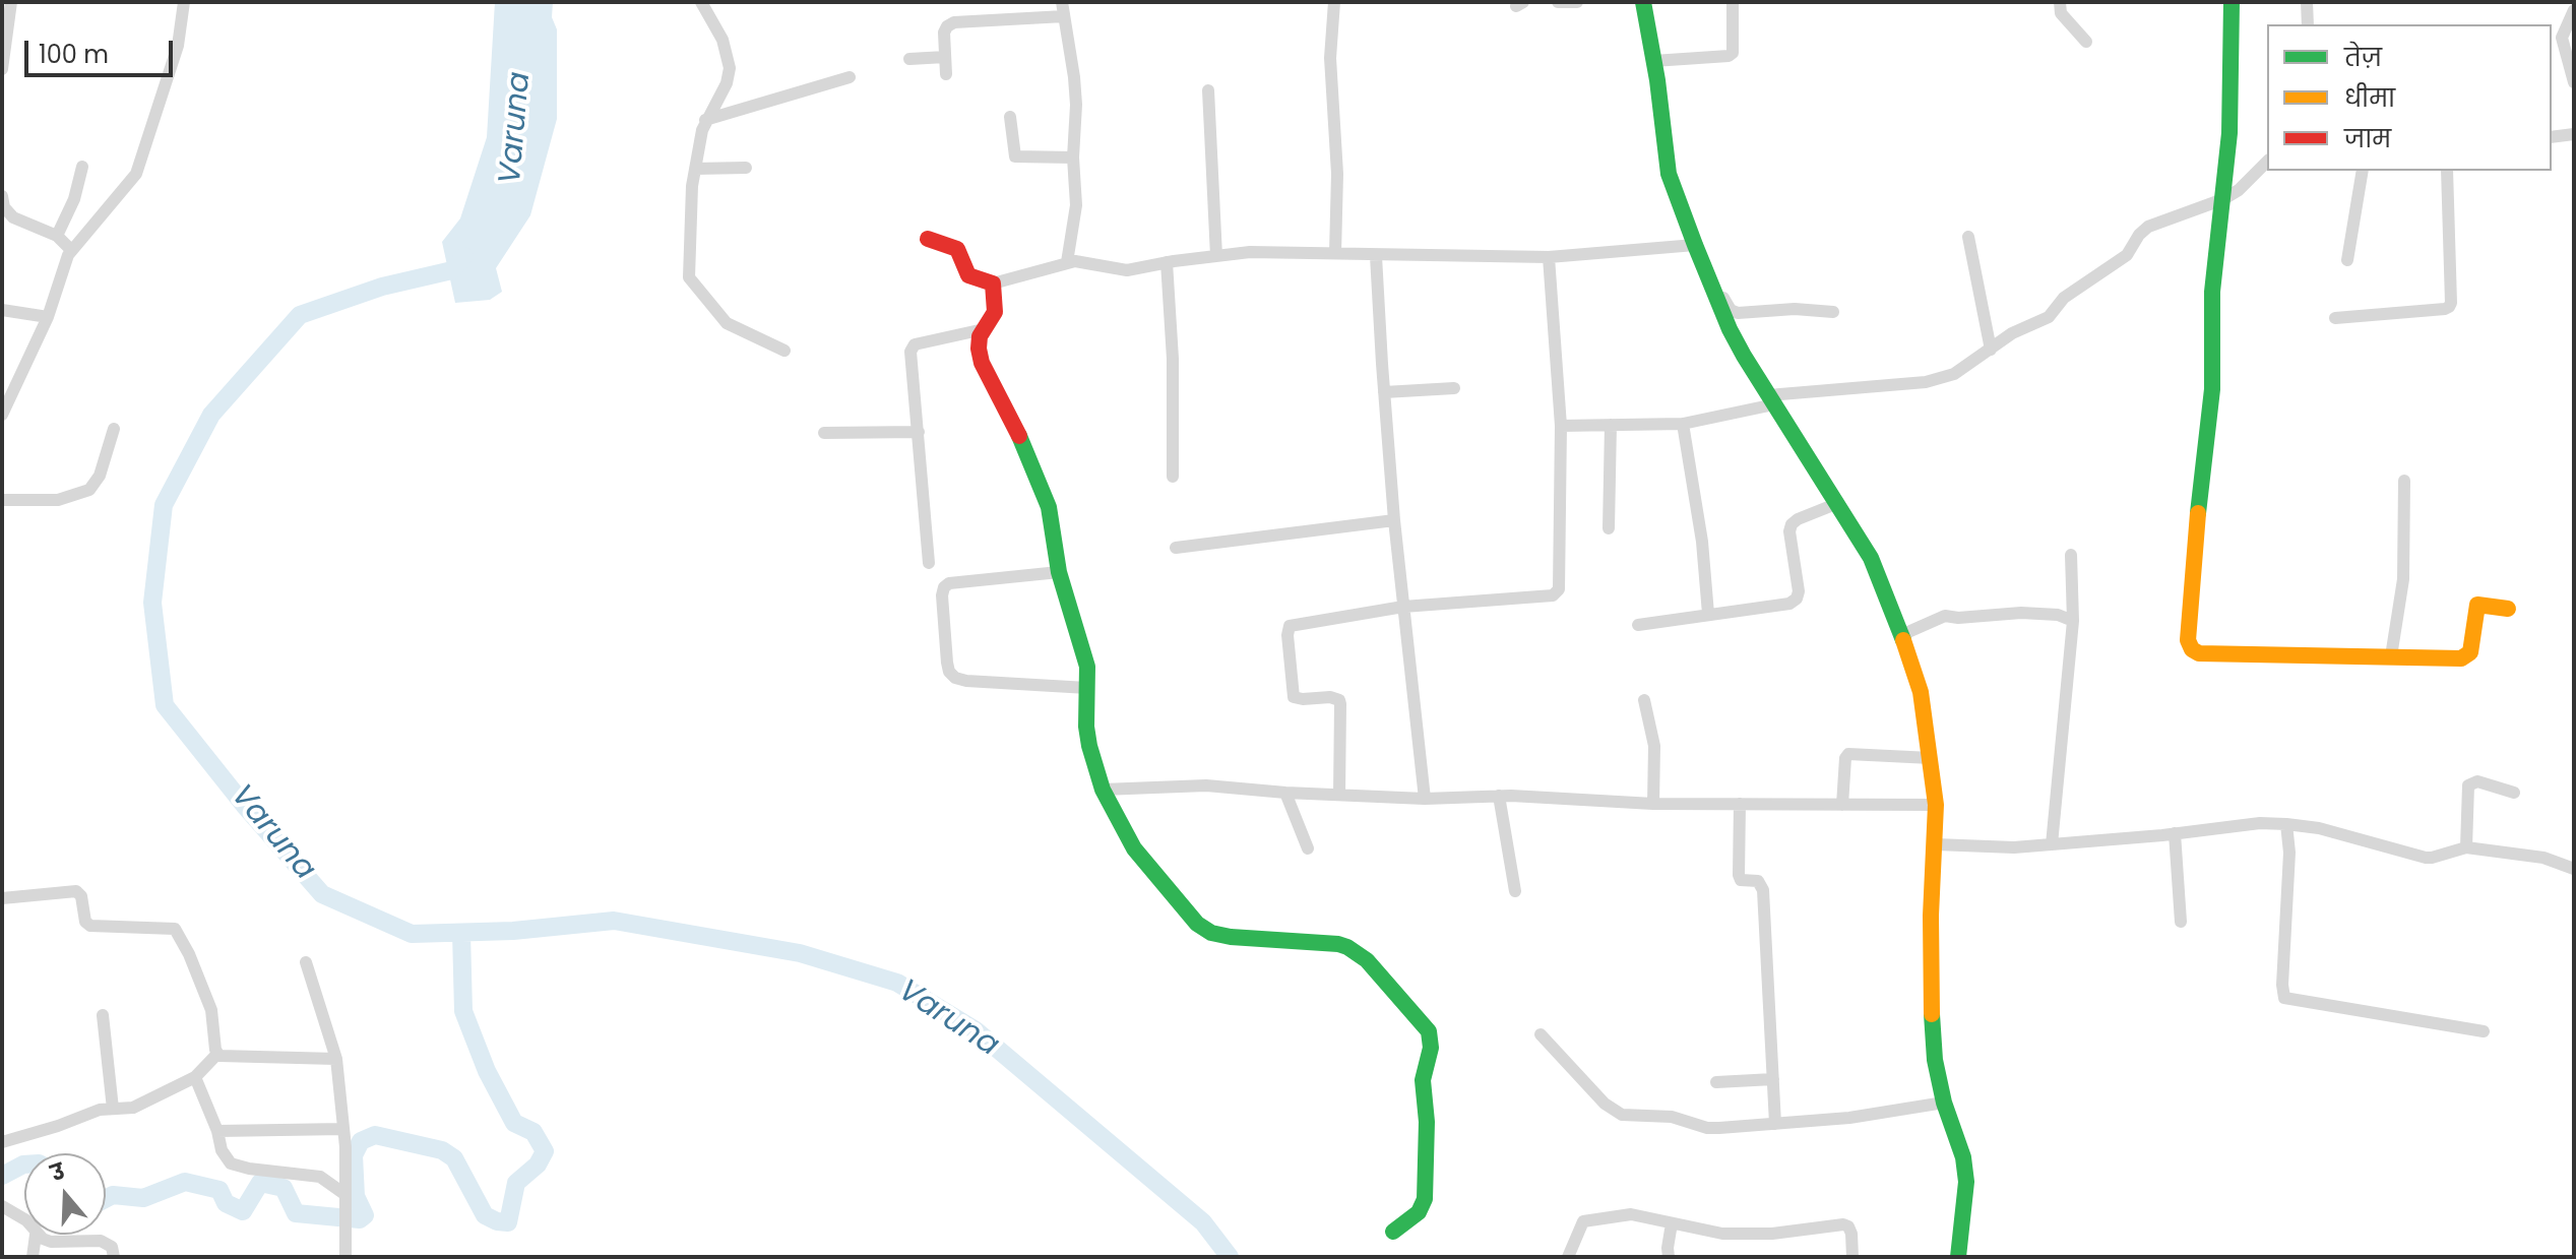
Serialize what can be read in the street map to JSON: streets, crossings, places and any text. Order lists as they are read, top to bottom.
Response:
{
  "water": ["Varuna"],
  "legend": ["तेज़", "धीमा", "जाम"],
  "scale_bar": "100 m",
  "north": "top"
}
